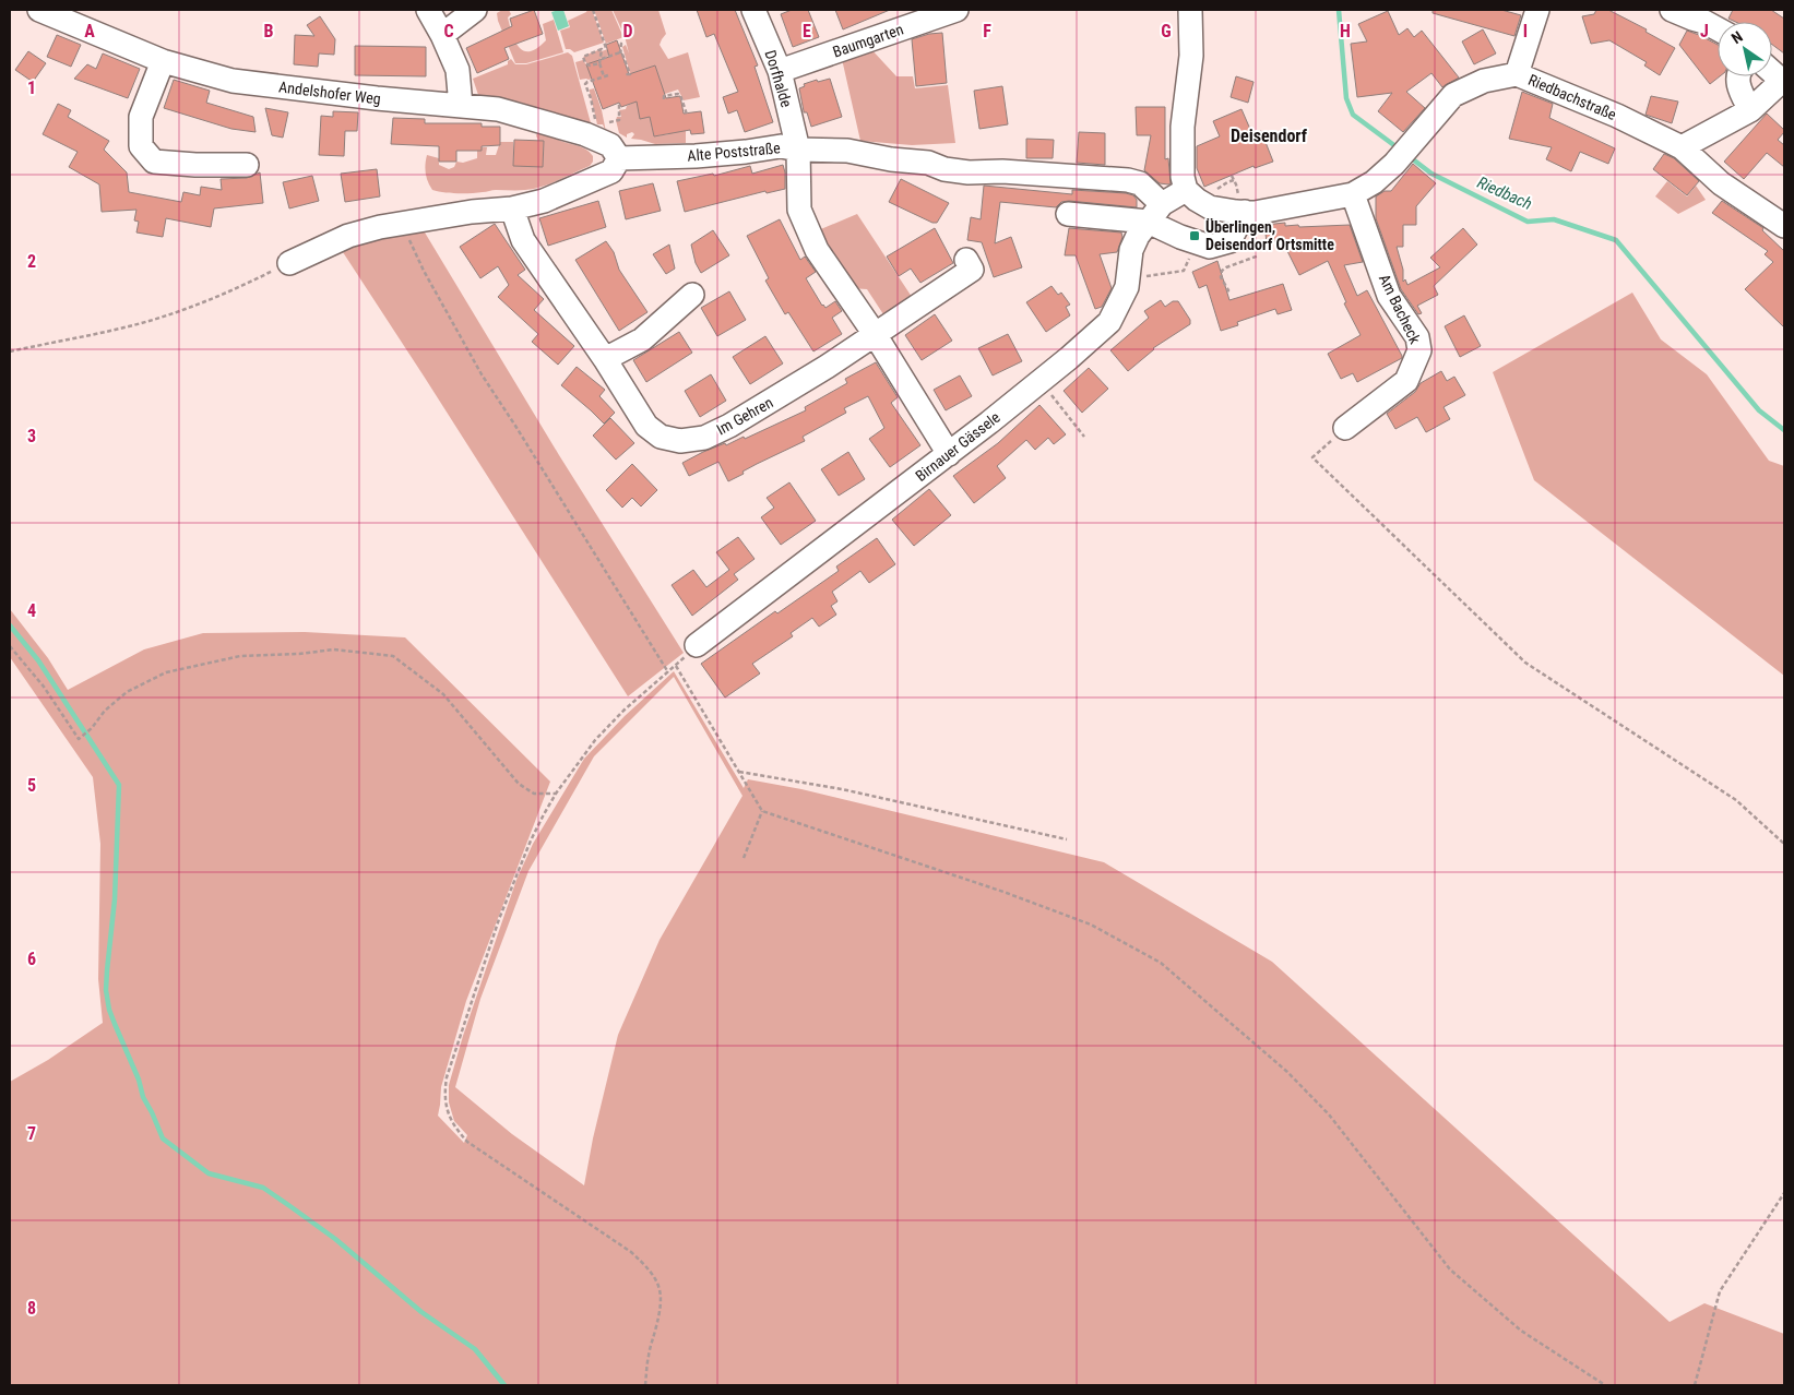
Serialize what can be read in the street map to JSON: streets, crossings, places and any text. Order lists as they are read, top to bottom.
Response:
{
  "streets": {
    "street": [
      "Baumgarten",
      "Dorfhalde",
      "Andelshofer Weg",
      "Riedbachstraße",
      "Alte Poststraße",
      "Am Bacheck",
      "Im Gehren",
      "Birnauer Gässele"
    ]
  },
  "crossings": [
    ["Baumgarten", "Dorfhalde"],
    ["Dorfhalde", "Alte Poststraße"],
    ["Andelshofer Weg", "Alte Poststraße"],
    ["Riedbachstraße", "Am Bacheck"],
    ["Alte Poststraße", "Birnauer Gässele"]
  ],
  "districts": ["Deisendorf"],
  "water": ["Riedbach"],
  "places": {
    "transit": ["Überlingen, Deisendorf Ortsmitte"]
  },
  "north": "top left",
  "grid": {
    "columns": [
      "A",
      "B",
      "C",
      "D",
      "E",
      "F",
      "G",
      "H",
      "I",
      "J"
    ],
    "rows": [
      "1",
      "2",
      "3",
      "4",
      "5",
      "6",
      "7",
      "8"
    ]
  }
}
